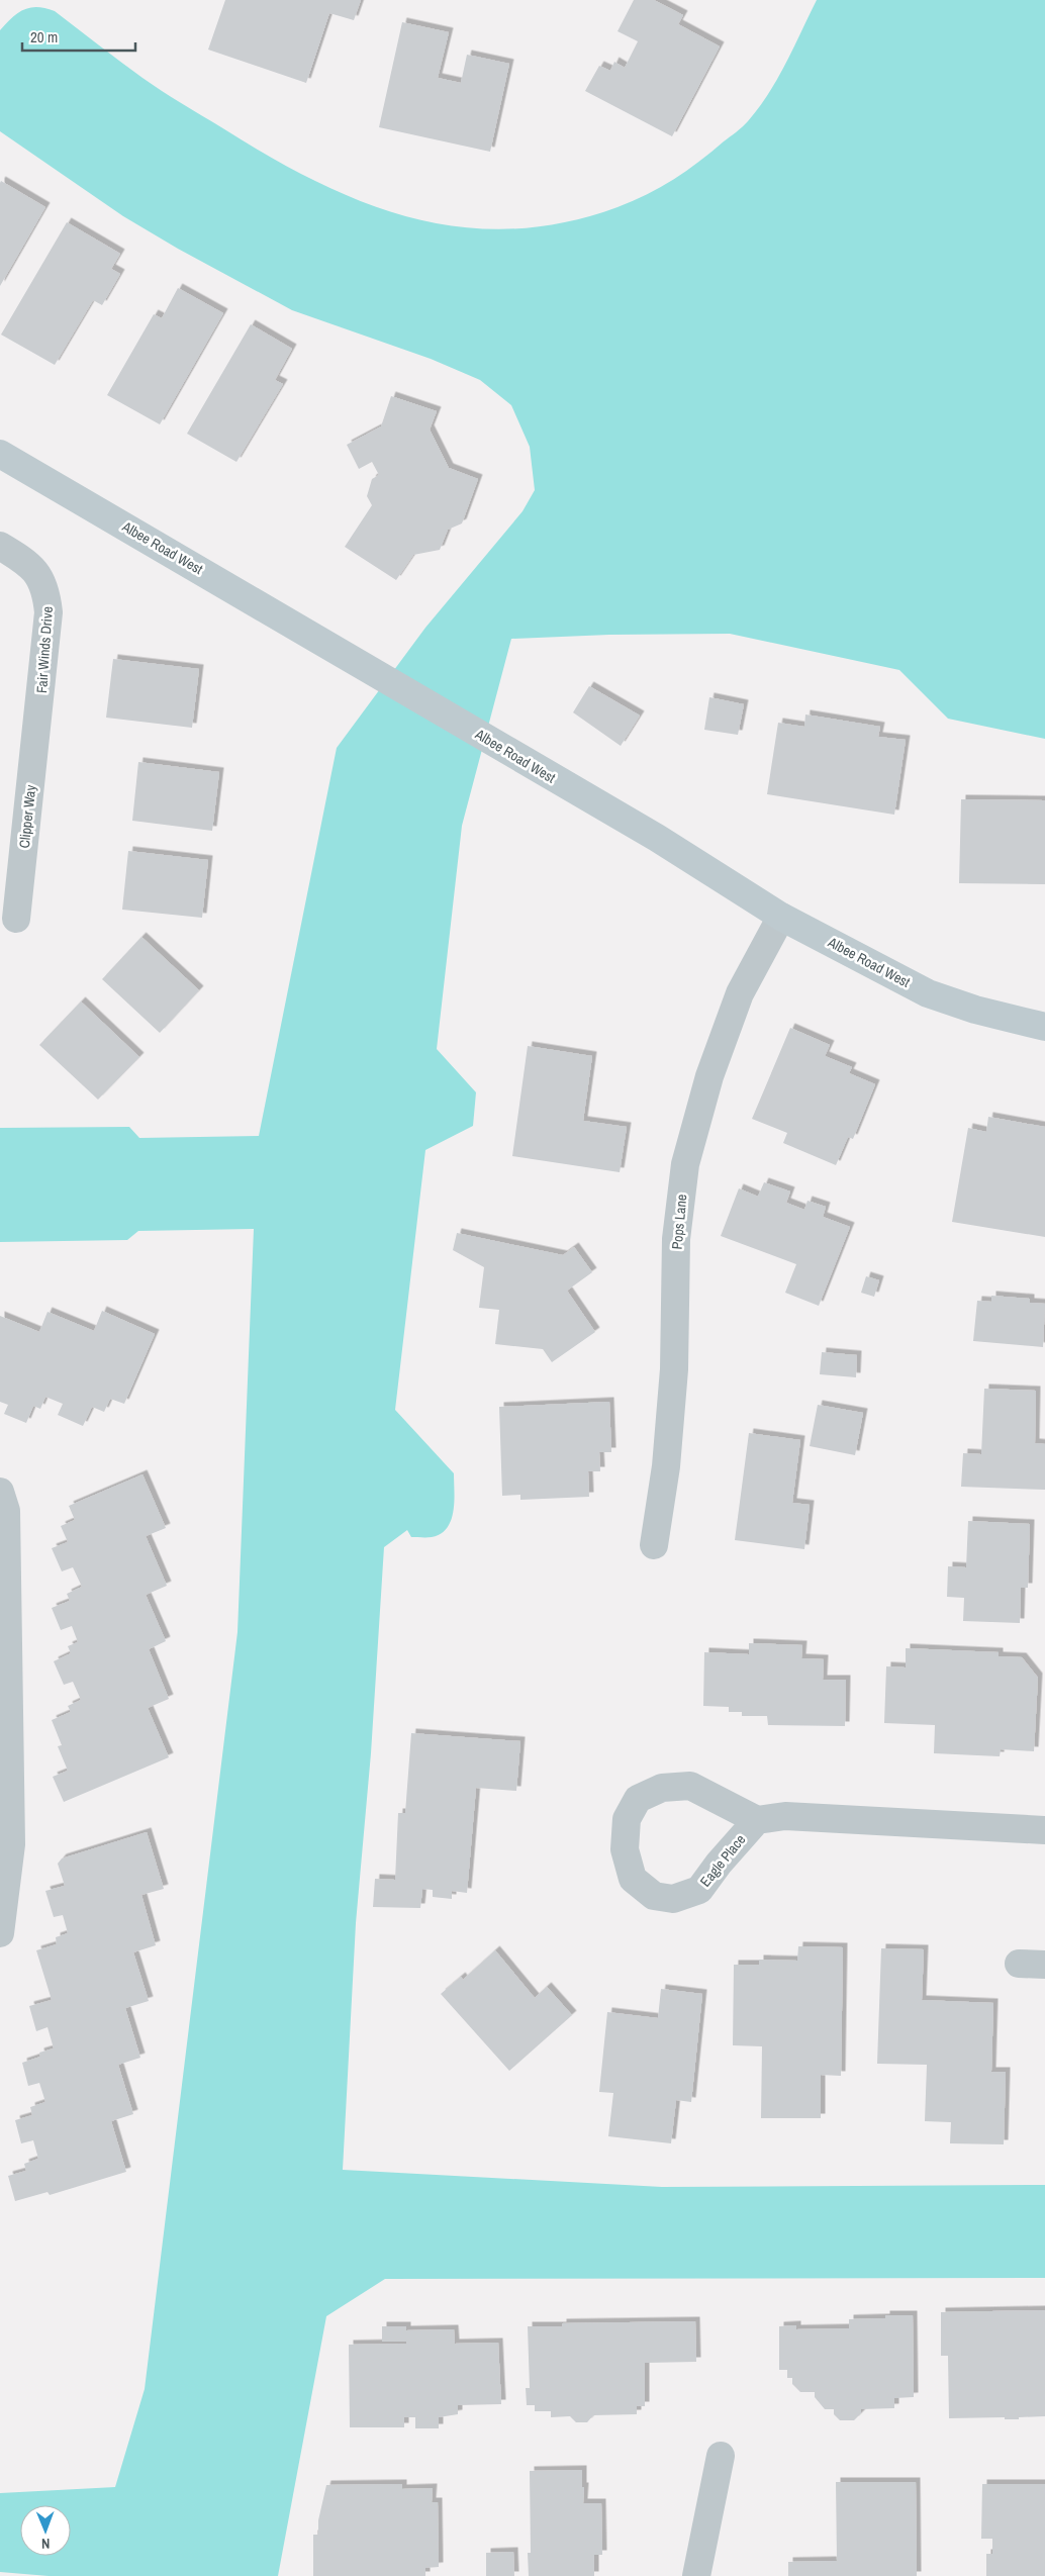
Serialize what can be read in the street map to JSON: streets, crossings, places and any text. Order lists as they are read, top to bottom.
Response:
{
  "streets": {
    "street": [
      "Albee Road West",
      "Fair Winds Drive",
      "Clipper Way",
      "Pops Lane",
      "Eagle Place"
    ]
  },
  "crossings": [
    ["Albee Road West", "Pops Lane"],
    ["Fair Winds Drive", "Clipper Way"]
  ],
  "scale_bar": "20 m",
  "north": "bottom"
}
